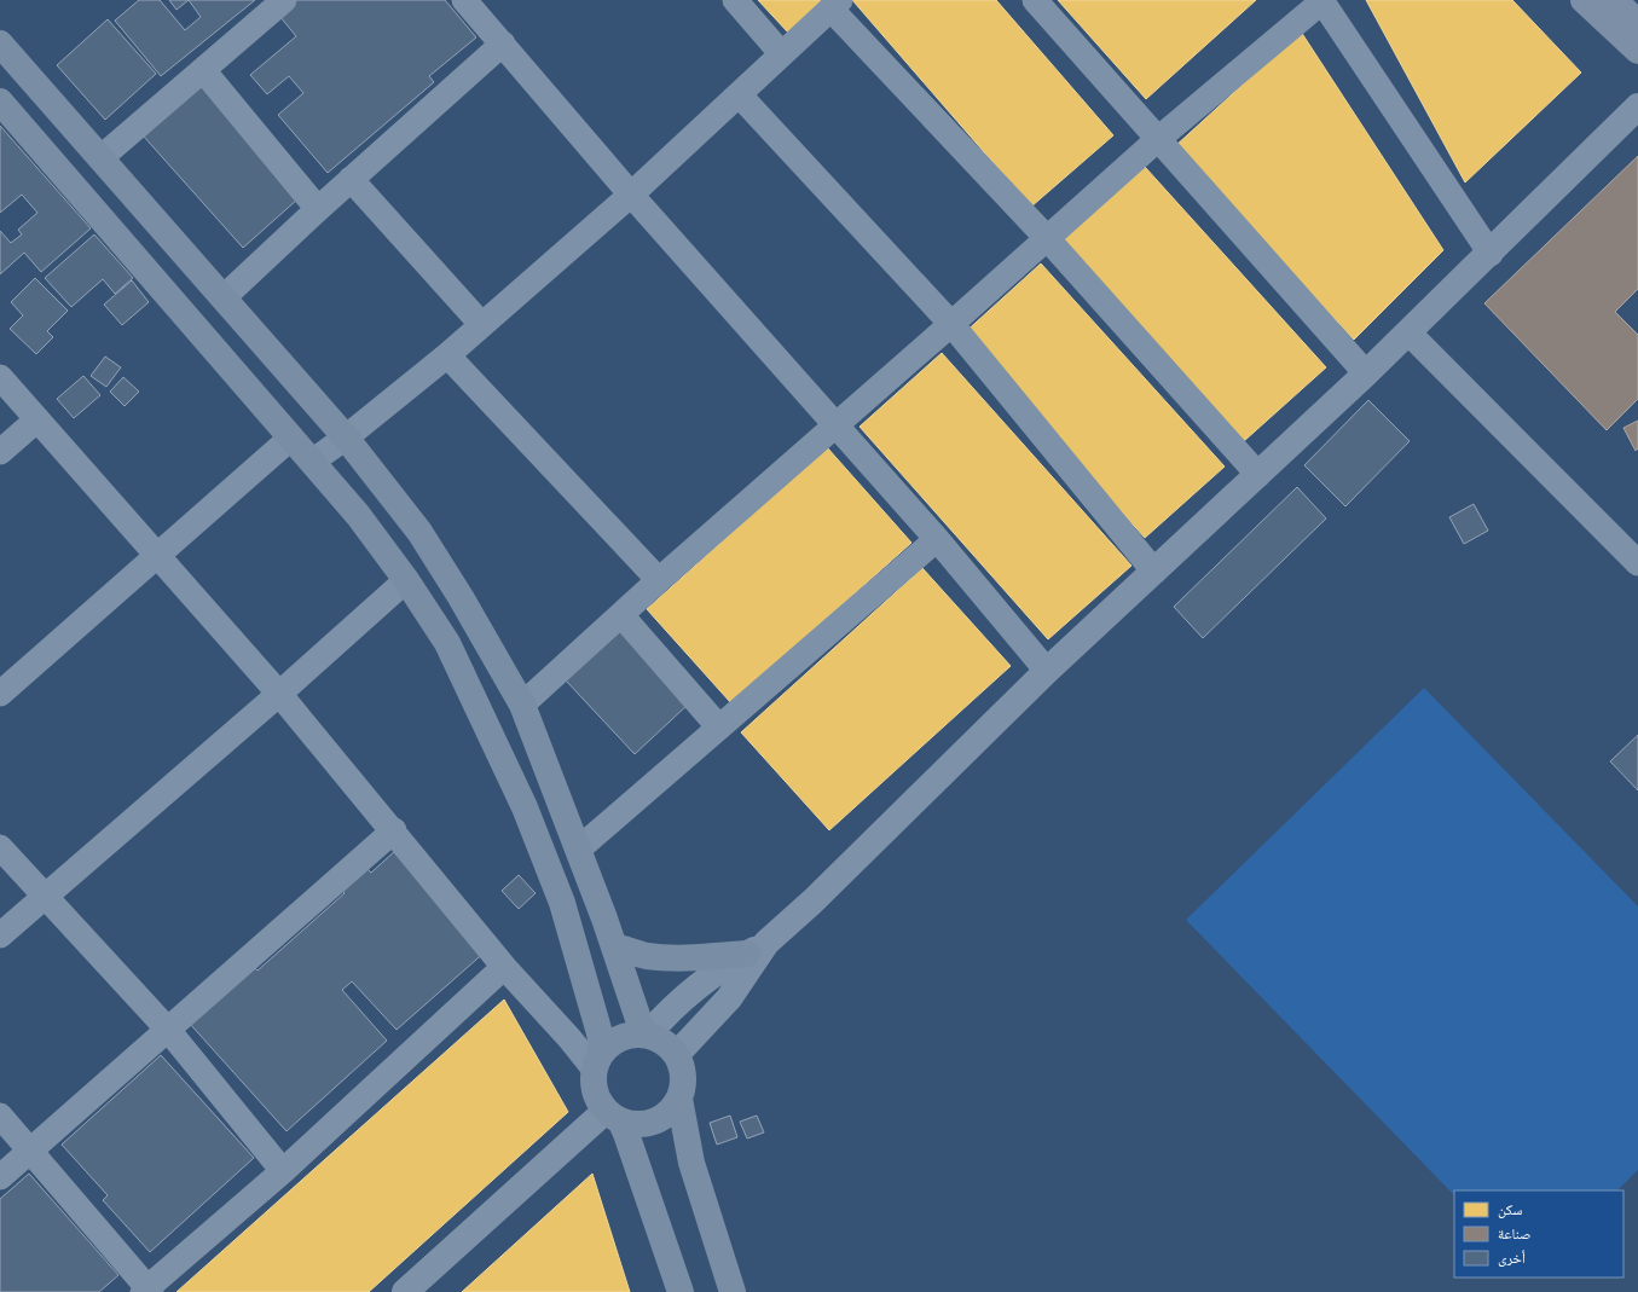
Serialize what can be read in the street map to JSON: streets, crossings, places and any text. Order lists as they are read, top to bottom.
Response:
{
  "legend": ["سكن", "صناعة", "أخرى"]
}
